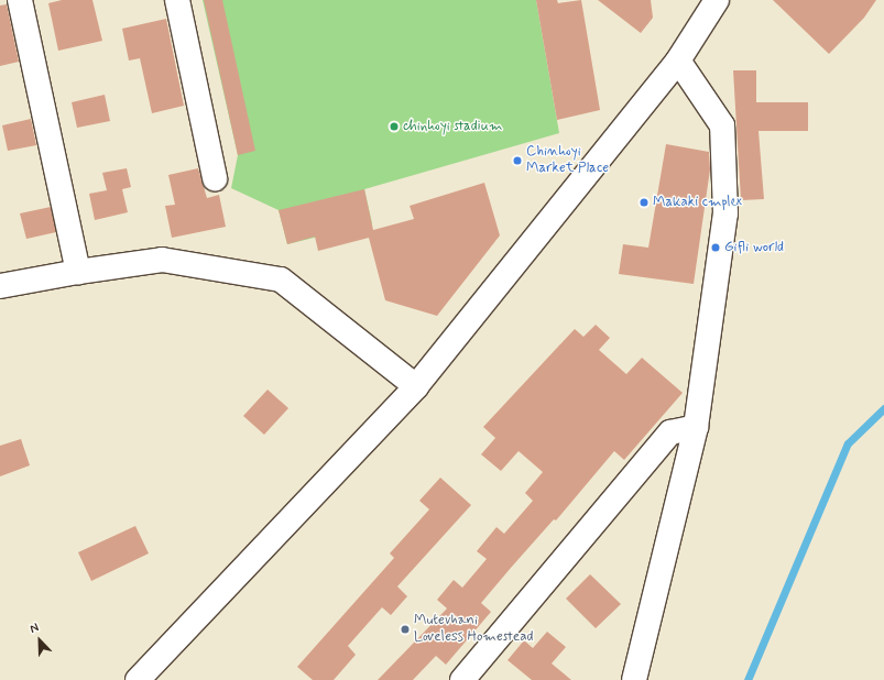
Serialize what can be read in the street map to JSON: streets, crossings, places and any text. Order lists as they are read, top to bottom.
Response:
{
  "places": [
    "chinhoyi stadium",
    "Chinhoyi Market Place",
    "Makaki cmplex",
    "Gifli world",
    "Mutevhani Loveless Homestead"
  ],
  "north": "top left"
}
